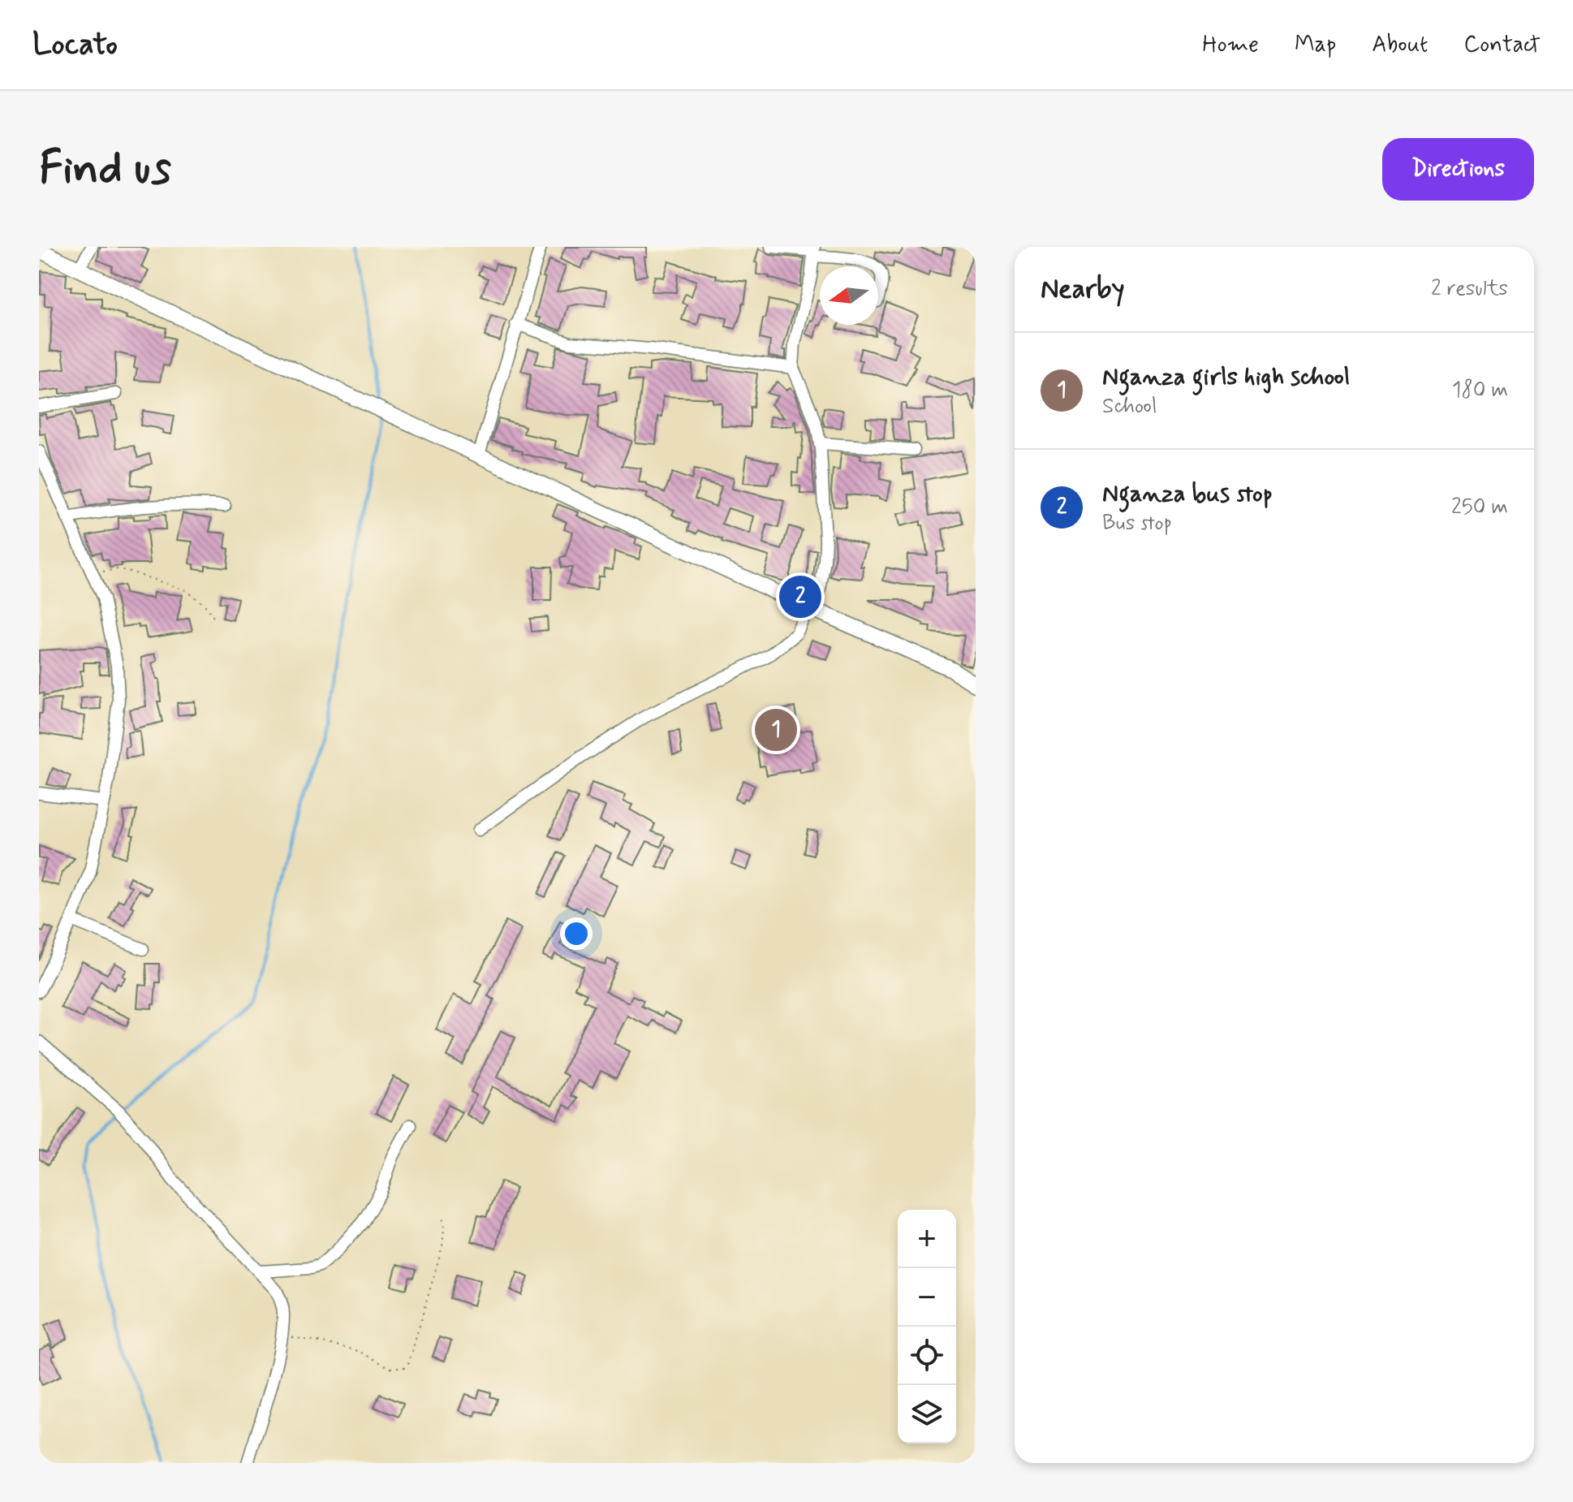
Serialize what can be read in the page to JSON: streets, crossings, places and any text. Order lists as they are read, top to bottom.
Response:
{
  "north": "left",
  "page": {
    "header": "Locato",
    "nav": [
      "Home",
      "Map",
      "About",
      "Contact"
    ],
    "buttons": "Directions",
    "title": "Find us",
    "heading": ["Nearby", "2 results"],
    "list": [
      {
        "mark": "1",
        "name": "Nganza girls high school",
        "note": "School",
        "value": "180 m"
      },
      {
        "mark": "2",
        "name": "Nganza bus stop",
        "note": "Bus stop",
        "value": "250 m"
      }
    ],
    "pins": ["2", "1"],
    "map_buttons": ["+", "−"]
  }
}
